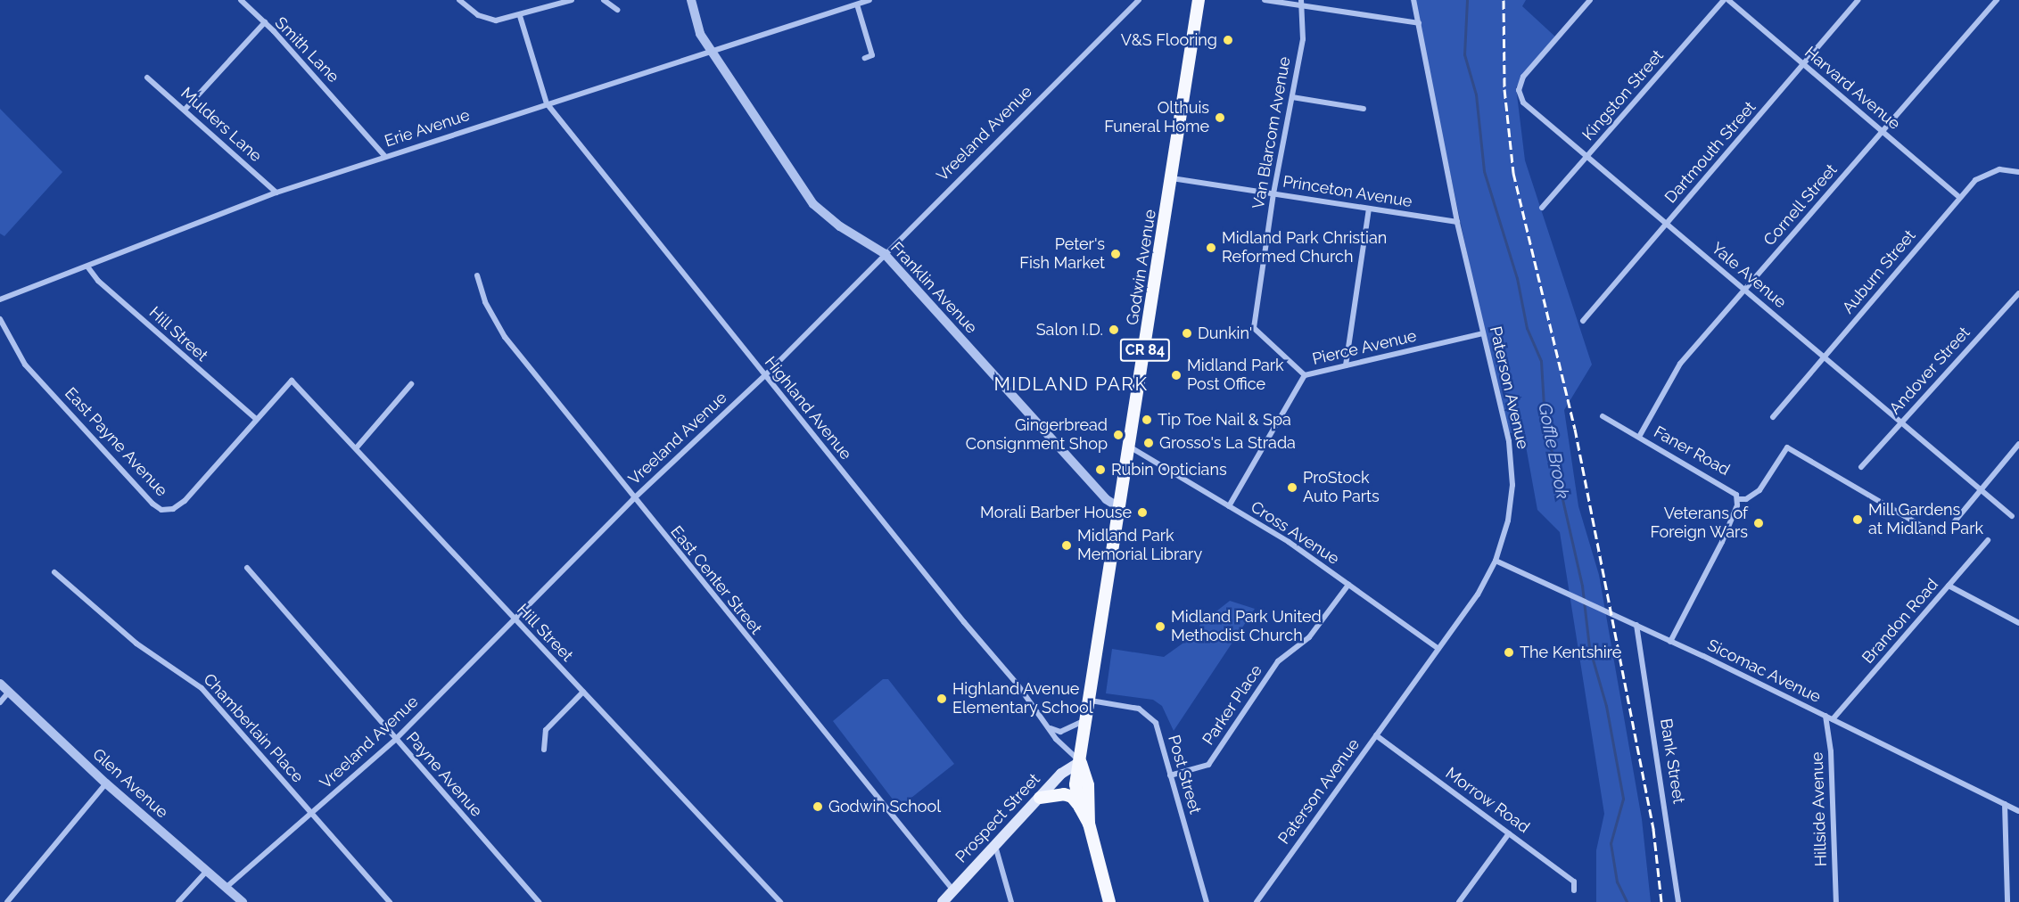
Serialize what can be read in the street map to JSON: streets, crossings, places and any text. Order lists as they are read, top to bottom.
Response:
{
  "streets": {
    "main road": ["Godwin Avenue", "CR 84", "Prospect Street"],
    "street": [
      "Smith Lane",
      "Harvard Avenue",
      "Kingston Street",
      "Mulders Lane",
      "Erie Avenue",
      "Van Blarcom Avenue",
      "Vreeland Avenue",
      "Dartmouth Street",
      "Princeton Avenue",
      "Cornell Street",
      "Auburn Street",
      "Yale Avenue",
      "Franklin Avenue",
      "Hill Street",
      "Pierce Avenue",
      "Andover Street",
      "Paterson Avenue",
      "Highland Avenue",
      "East Payne Avenue",
      "Faner Road",
      "Cross Avenue",
      "East Center Street",
      "Brandon Road",
      "Sicomac Avenue",
      "Parker Place",
      "Chamberlain Place",
      "Bank Street",
      "Payne Avenue",
      "Post Street",
      "Glen Avenue",
      "Morrow Road",
      "Hillside Avenue"
    ]
  },
  "crossings": [
    ["Smith Lane", "Mulders Lane"],
    ["Smith Lane", "Erie Avenue"],
    ["Harvard Avenue", "Kingston Street"],
    ["Harvard Avenue", "Dartmouth Street"],
    ["Harvard Avenue", "Cornell Street"],
    ["Harvard Avenue", "Auburn Street"],
    ["Kingston Street", "Yale Avenue"],
    ["Mulders Lane", "Erie Avenue"],
    ["Erie Avenue", "Franklin Avenue"],
    ["Erie Avenue", "Hill Street"],
    ["Erie Avenue", "Highland Avenue"],
    ["Van Blarcom Avenue", "Princeton Avenue"],
    ["Van Blarcom Avenue", "Pierce Avenue"],
    ["Vreeland Avenue", "Franklin Avenue"],
    ["Vreeland Avenue", "Hill Street"],
    ["Vreeland Avenue", "Highland Avenue"],
    ["Vreeland Avenue", "East Center Street"],
    ["Vreeland Avenue", "Chamberlain Place"],
    ["Vreeland Avenue", "Payne Avenue"],
    ["Vreeland Avenue", "Glen Avenue"],
    ["Dartmouth Street", "Yale Avenue"],
    ["Princeton Avenue", "Godwin Avenue"],
    ["Princeton Avenue", "Paterson Avenue"],
    ["Cornell Street", "Yale Avenue"],
    ["Cornell Street", "Faner Road"],
    ["Godwin Avenue", "Franklin Avenue"],
    ["Godwin Avenue", "Highland Avenue"],
    ["Godwin Avenue", "Cross Avenue"],
    ["Godwin Avenue", "Post Street"],
    ["Godwin Avenue", "Prospect Street"],
    ["Auburn Street", "Yale Avenue"],
    ["Yale Avenue", "Andover Street"],
    ["Hill Street", "East Payne Avenue"],
    ["Pierce Avenue", "Paterson Avenue"],
    ["Pierce Avenue", "Cross Avenue"],
    ["Paterson Avenue", "Cross Avenue"],
    ["Paterson Avenue", "Sicomac Avenue"],
    ["Paterson Avenue", "Morrow Road"],
    ["Highland Avenue", "Prospect Street"],
    ["Faner Road", "Sicomac Avenue"],
    ["Cross Avenue", "Parker Place"],
    ["East Center Street", "Prospect Street"],
    ["Brandon Road", "Sicomac Avenue"],
    ["Sicomac Avenue", "Bank Street"],
    ["Sicomac Avenue", "Hillside Avenue"],
    ["Parker Place", "Post Street"]
  ],
  "districts": ["MIDLAND PARK"],
  "water": ["Goffle Brook"],
  "places": [
    "V&S Flooring",
    "Olthuis Funeral Home",
    "Midland Park Christian Reformed Church",
    "Peter's Fish Market",
    "Salon I.D.",
    "Dunkin'",
    "Midland Park Post Office",
    "Tip Toe Nail & Spa",
    "Gingerbread Consignment Shop",
    "Grosso's La Strada",
    "Rubin Opticians",
    "ProStock Auto Parts",
    "Morali Barber House",
    "Mill Gardens at Midland Park",
    "Veterans of Foreign Wars",
    "Midland Park Memorial Library",
    "Midland Park United Methodist Church",
    "The Kentshire",
    "Highland Avenue Elementary School",
    "Godwin School"
  ]
}
